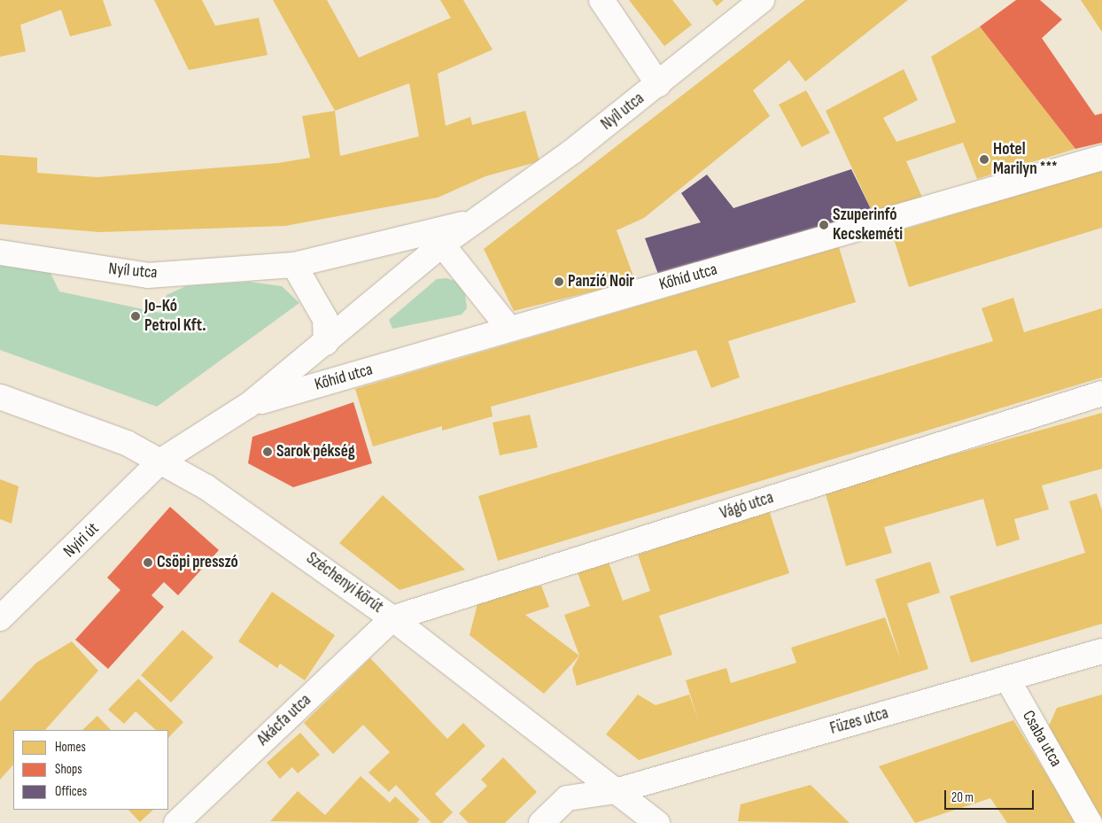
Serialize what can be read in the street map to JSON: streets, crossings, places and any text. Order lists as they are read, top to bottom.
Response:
{
  "streets": {
    "street": [
      "Nyíl utca",
      "Kőhíd utca",
      "Vágó utca",
      "Nyíri út",
      "Széchenyi körút",
      "Akácfa utca",
      "Füzes utca",
      "Csaba utca"
    ]
  },
  "crossings": [
    ["Nyíl utca", "Kőhíd utca"],
    ["Nyíl utca", "Nyíri út"],
    ["Nyíl utca", "Széchenyi körút"],
    ["Vágó utca", "Széchenyi körút"],
    ["Vágó utca", "Akácfa utca"],
    ["Nyíri út", "Széchenyi körút"],
    ["Széchenyi körút", "Akácfa utca"],
    ["Széchenyi körút", "Füzes utca"],
    ["Füzes utca", "Csaba utca"]
  ],
  "places": [
    "Hotel Marilyn ***",
    "Szuperinfó Kecskeméti",
    "Panzió Noir",
    "Jo-Kó Petrol Kft.",
    "Sarok pékség",
    "Csöpi presszó"
  ],
  "legend": ["Homes", "Shops", "Offices"],
  "scale_bar": "20 m"
}
